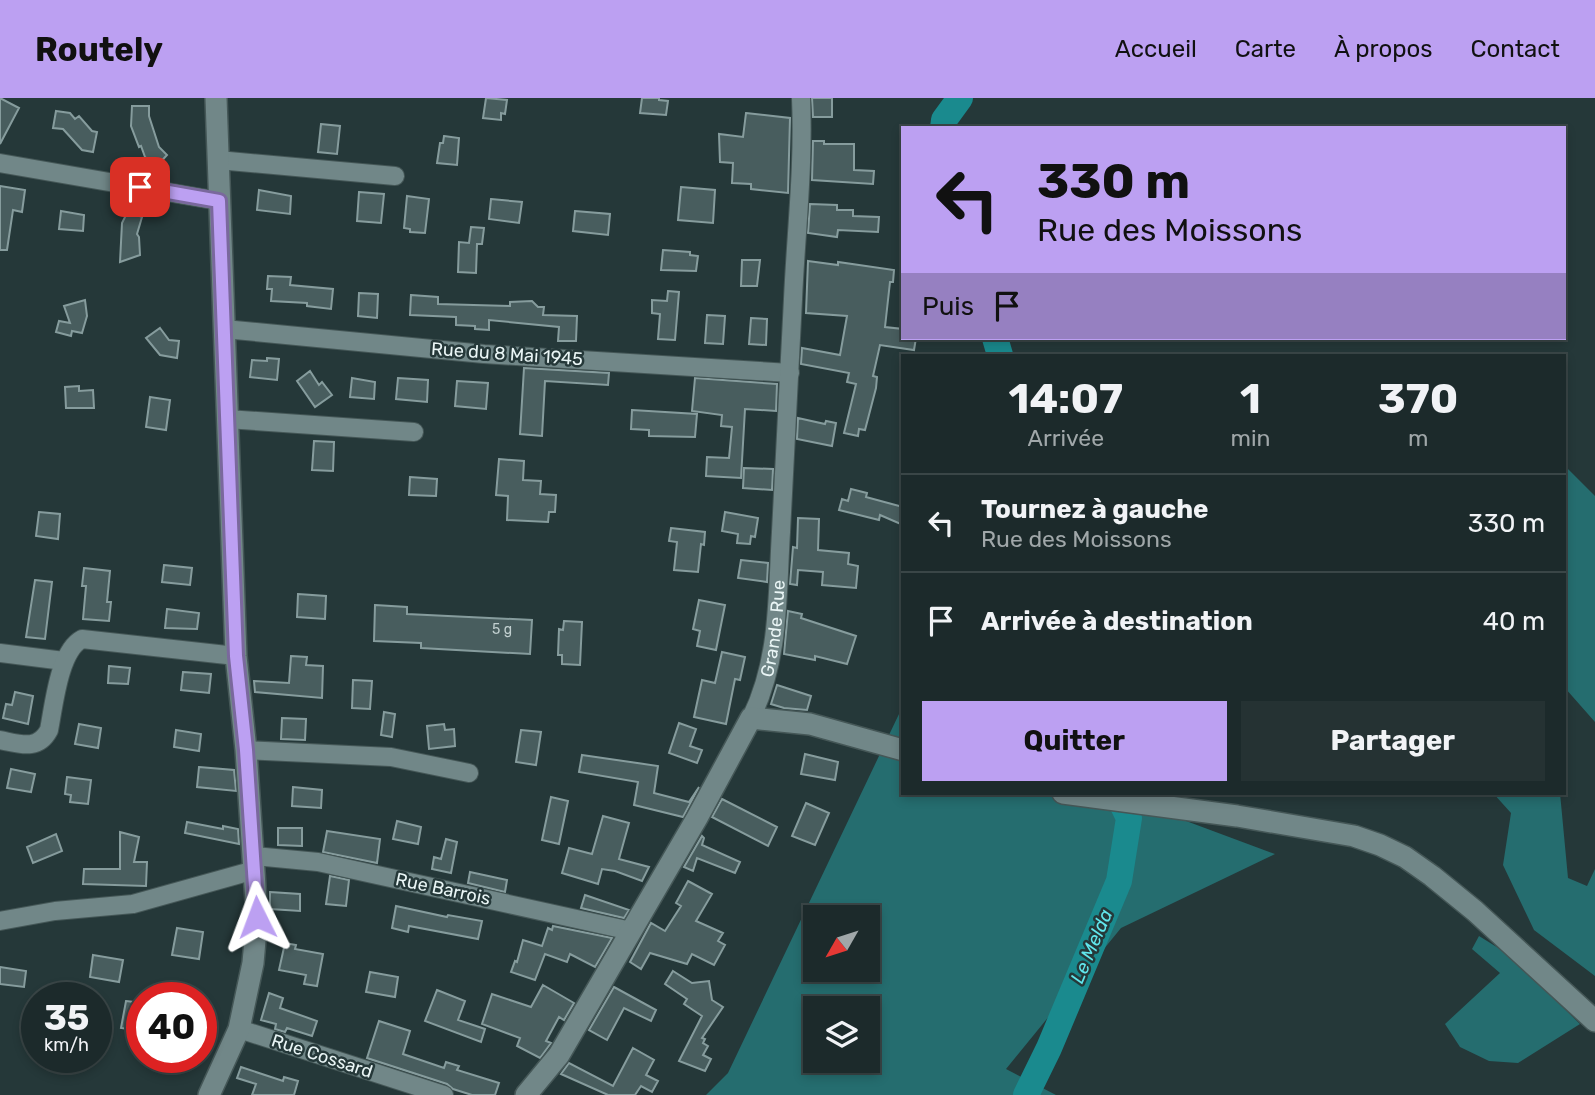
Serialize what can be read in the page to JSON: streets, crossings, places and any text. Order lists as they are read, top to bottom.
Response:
{
  "streets": {
    "street": [
      "Rue du 8 Mai 1945",
      "Grande Rue",
      "Rue Barrois",
      "Rue Cossard"
    ]
  },
  "crossings": [
    ["Rue du 8 Mai 1945", "Grande Rue"],
    ["Grande Rue", "Rue Barrois"]
  ],
  "water": ["Le Melda"],
  "house_numbers": ["5 g"],
  "north": "bottom left",
  "page": {
    "header": "Routely",
    "nav": [
      "Accueil",
      "Carte",
      "À propos",
      "Contact"
    ],
    "turn": ["330 m", "Rue des Moissons"],
    "then": "Puis",
    "eta": [
      "14:07",
      "Arrivée",
      "1",
      "min",
      "370",
      "m"
    ],
    "list": [
      {
        "name": "Tournez à gauche",
        "note": "Rue des Moissons",
        "value": "330 m"
      },
      {
        "name": "Arrivée à destination",
        "value": "40 m"
      }
    ],
    "buttons": ["Quitter", "Partager"],
    "speed": "35 km/h",
    "limit": "40"
  }
}
